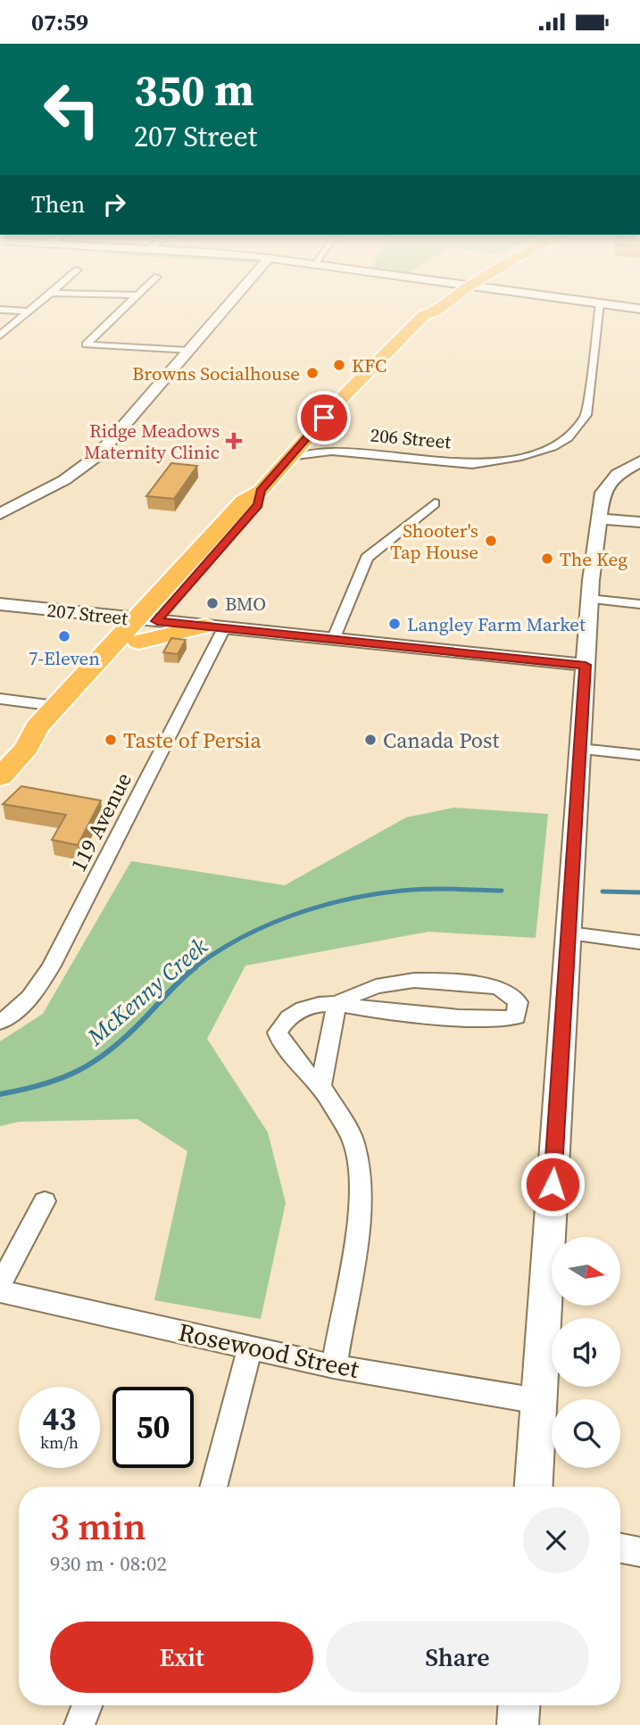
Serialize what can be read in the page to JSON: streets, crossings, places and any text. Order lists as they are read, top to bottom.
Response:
{
  "streets": {
    "main road": ["207 Street"],
    "street": ["206 Street", "119 Avenue", "Rosewood Street"]
  },
  "water": ["McKenny Creek"],
  "places": {
    "other": [
      "KFC",
      "Browns Socialhouse",
      "Shooter's Tap House",
      "The Keg",
      "BMO",
      "Langley Farm Market",
      "7-Eleven",
      "Taste of Persia",
      "Canada Post"
    ],
    "health": ["Ridge Meadows Maternity Clinic"]
  },
  "north": "right",
  "page": {
    "status": "07:59",
    "turn": ["350 m", "207 Street"],
    "then": "Then",
    "speed": "43 km/h",
    "limit": "50",
    "heading": ["3 min", "930 m · 08:02"],
    "buttons": ["Exit", "Share"]
  }
}
